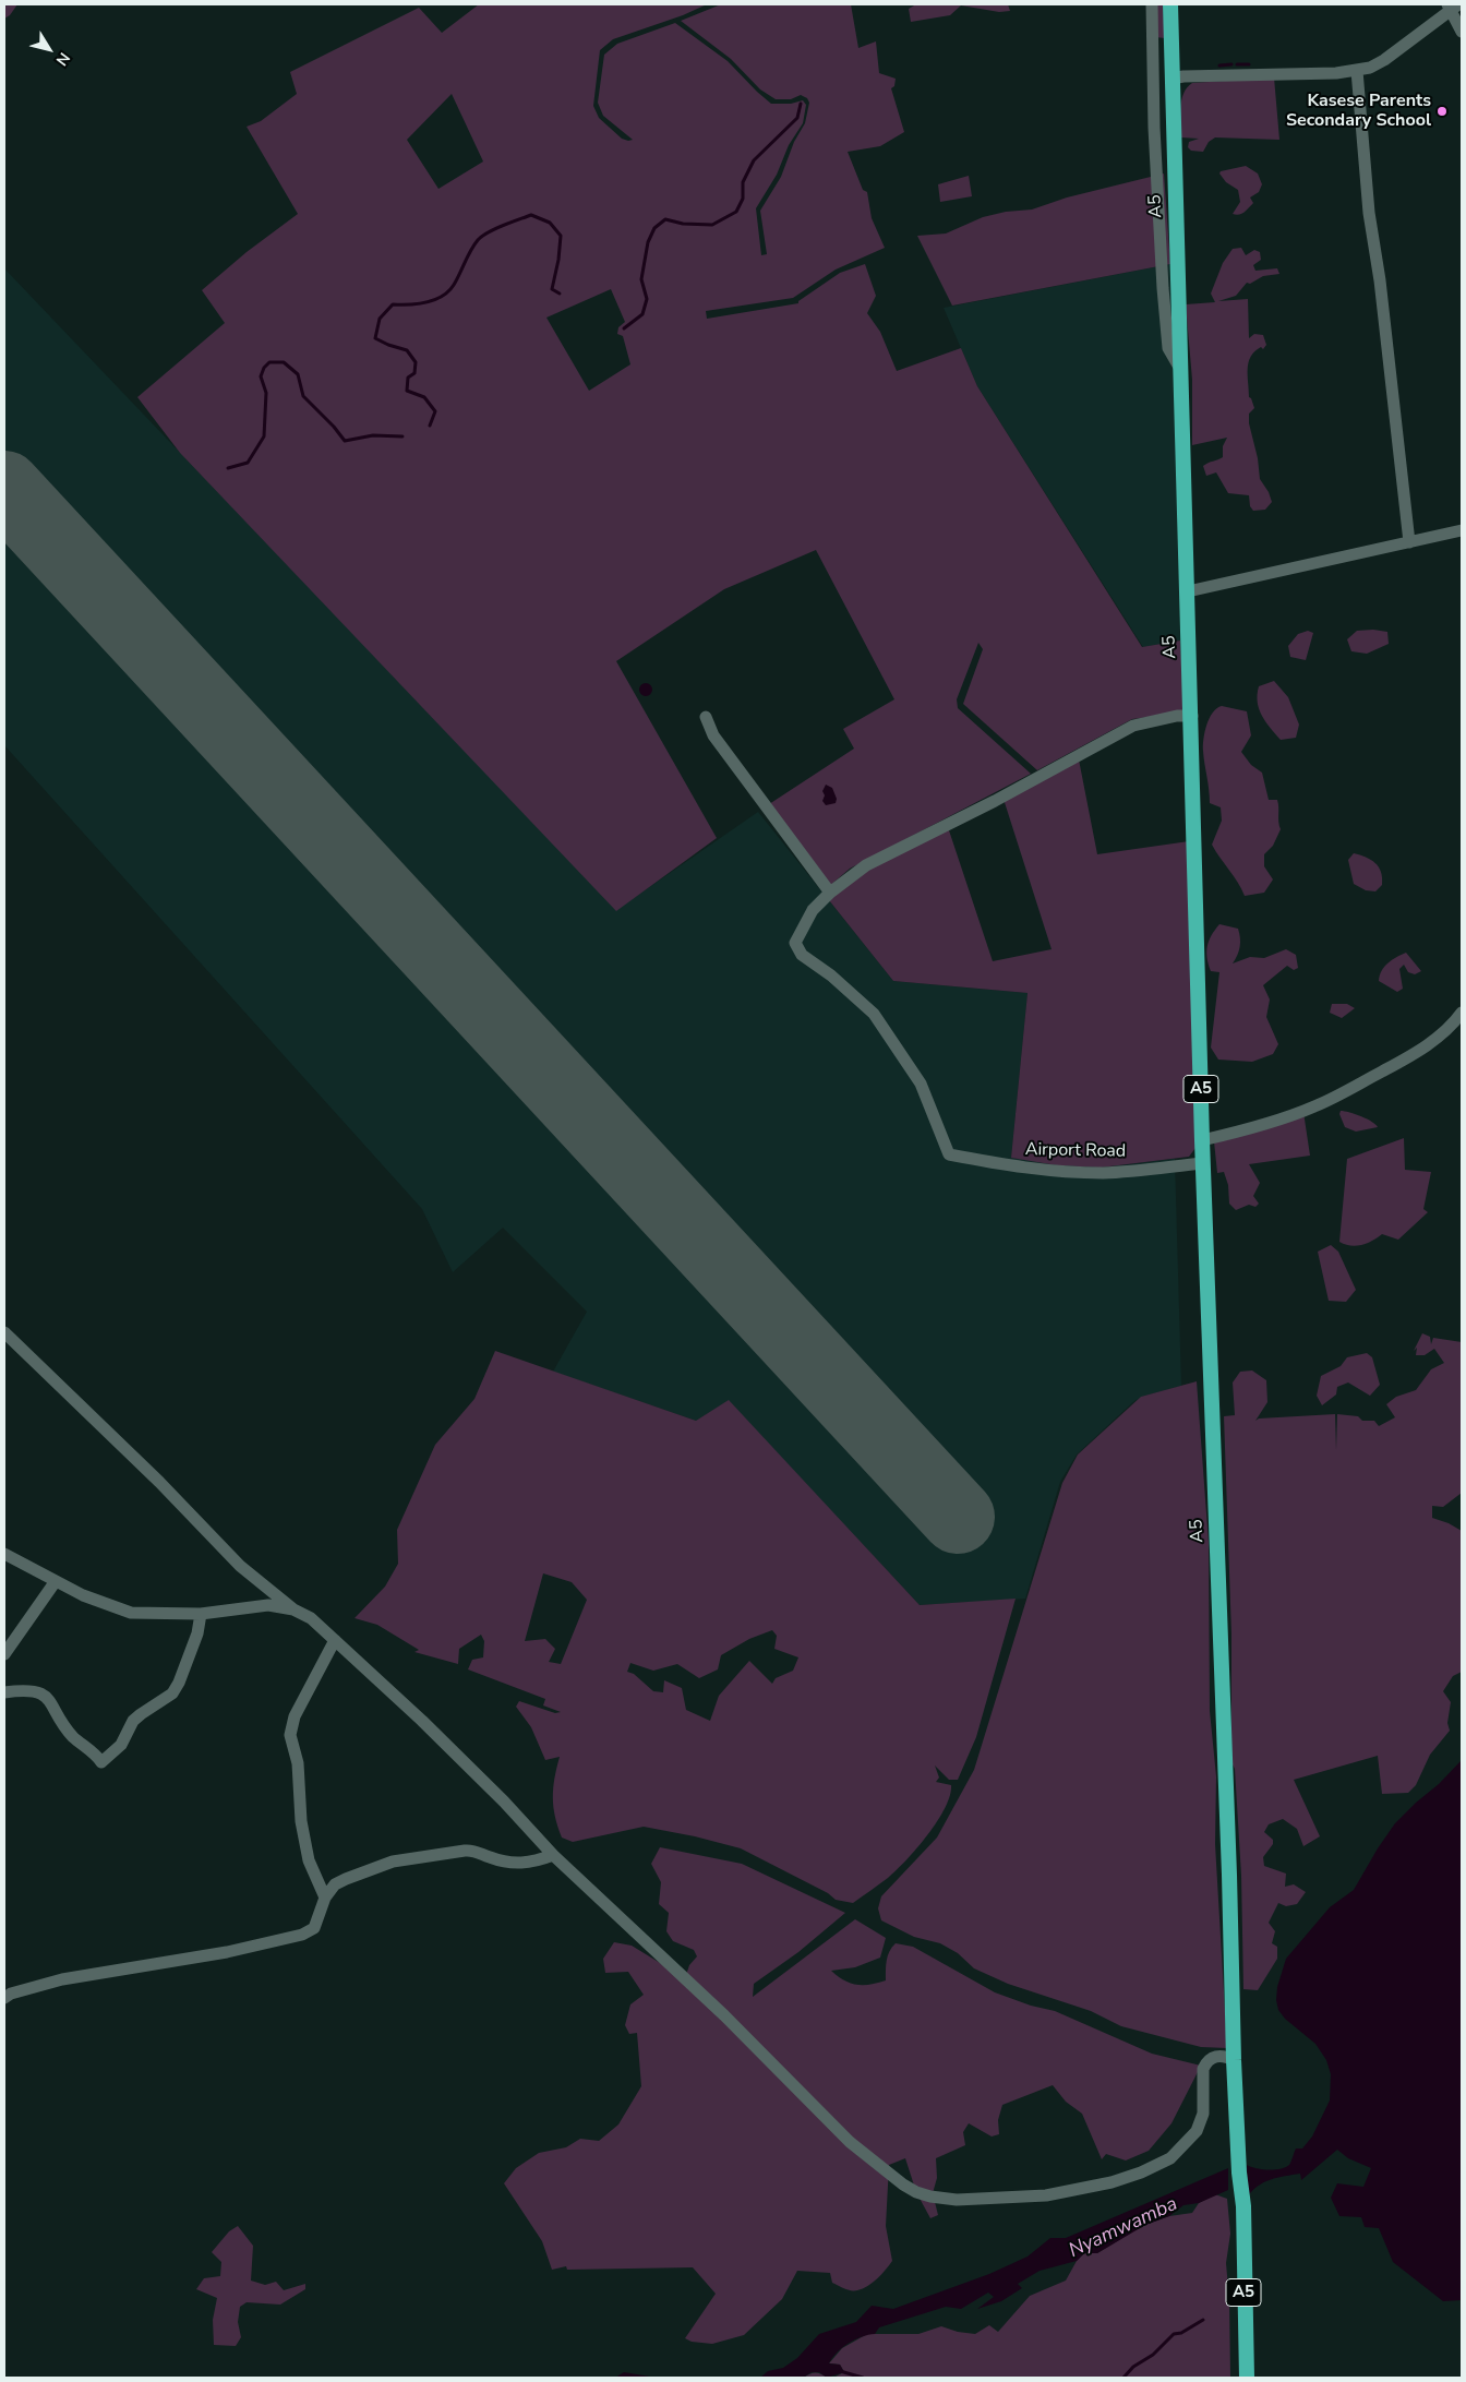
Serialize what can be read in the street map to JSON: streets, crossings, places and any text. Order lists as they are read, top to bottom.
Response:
{
  "streets": {
    "highway": ["A5"],
    "street": ["Airport Road"]
  },
  "crossings": [
    ["A5", "Airport Road"]
  ],
  "water": ["Nyamwamba"],
  "places": ["Kasese Parents Secondary School"],
  "north": "bottom right"
}
